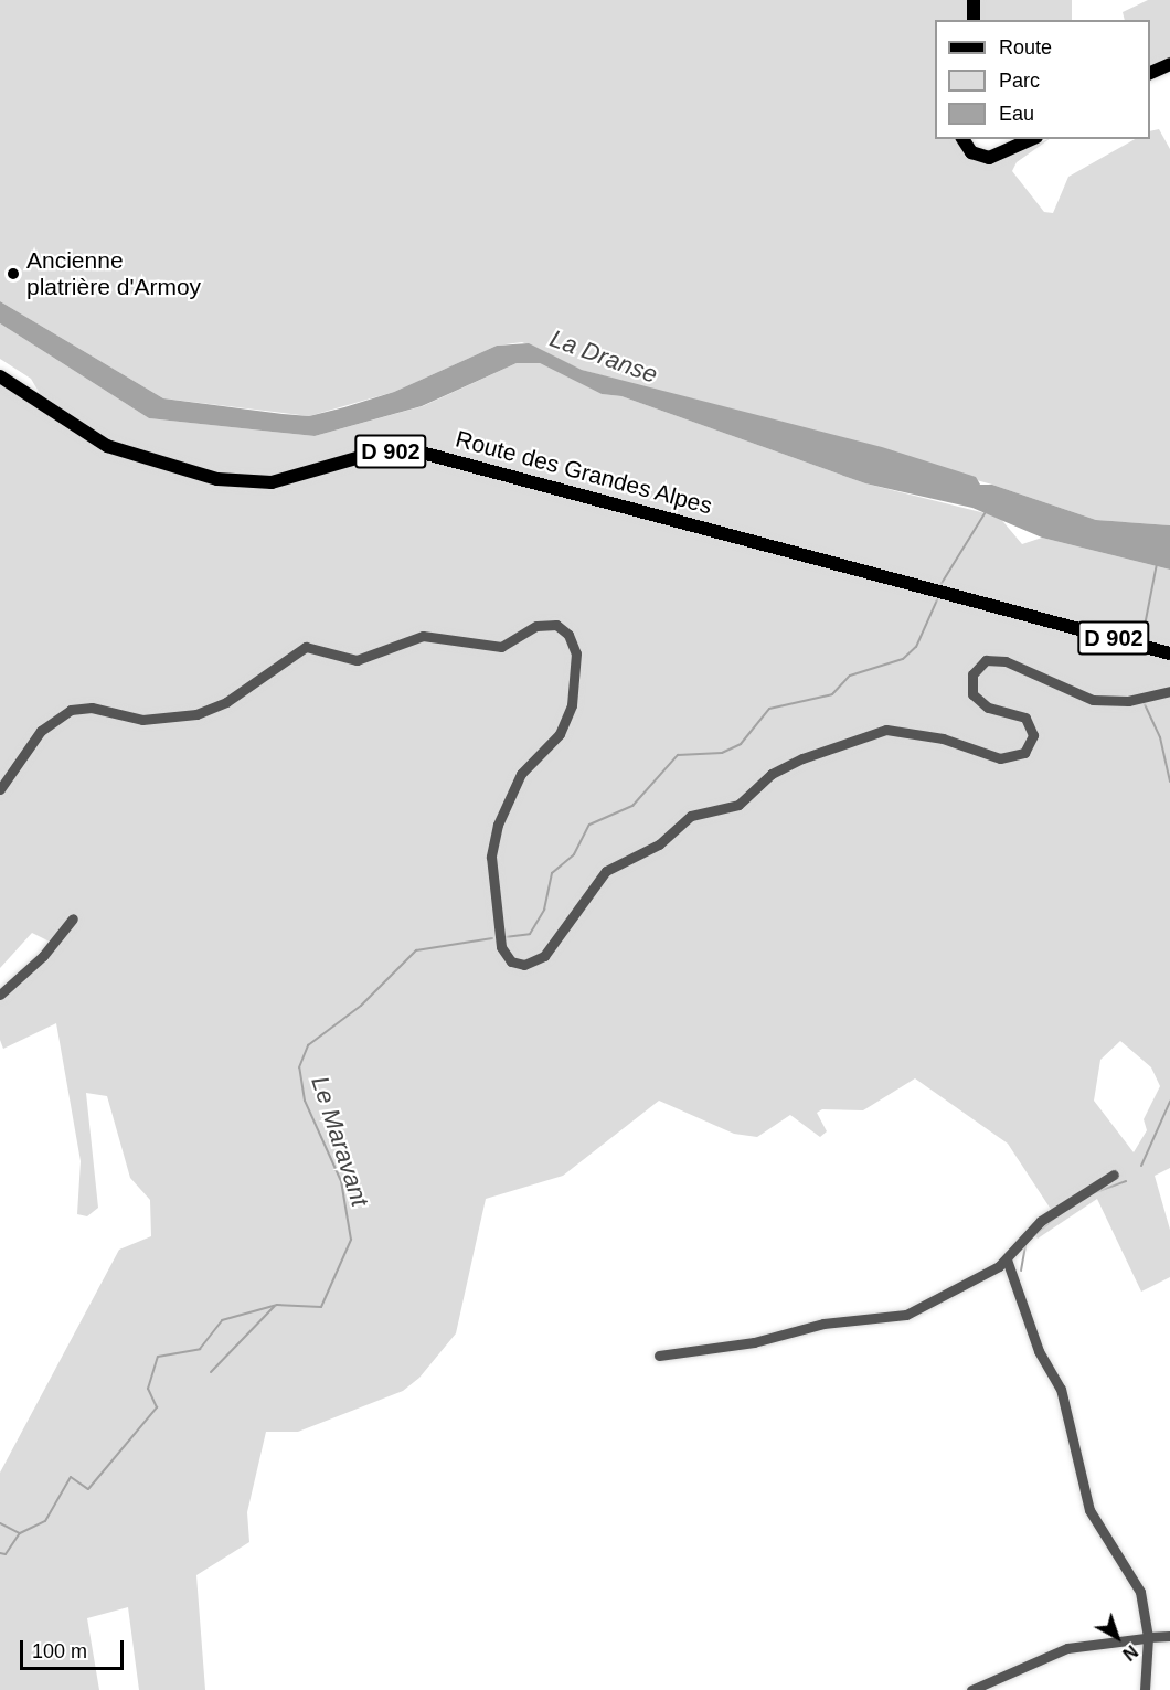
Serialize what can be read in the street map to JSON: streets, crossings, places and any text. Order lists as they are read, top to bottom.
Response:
{
  "streets": {
    "main road": ["D 902", "Route des Grandes Alpes"]
  },
  "water": ["La Dranse", "Le Maravant"],
  "places": ["Ancienne platrière d'Armoy"],
  "legend": ["Route", "Parc", "Eau"],
  "scale_bar": "100 m",
  "north": "bottom right"
}
